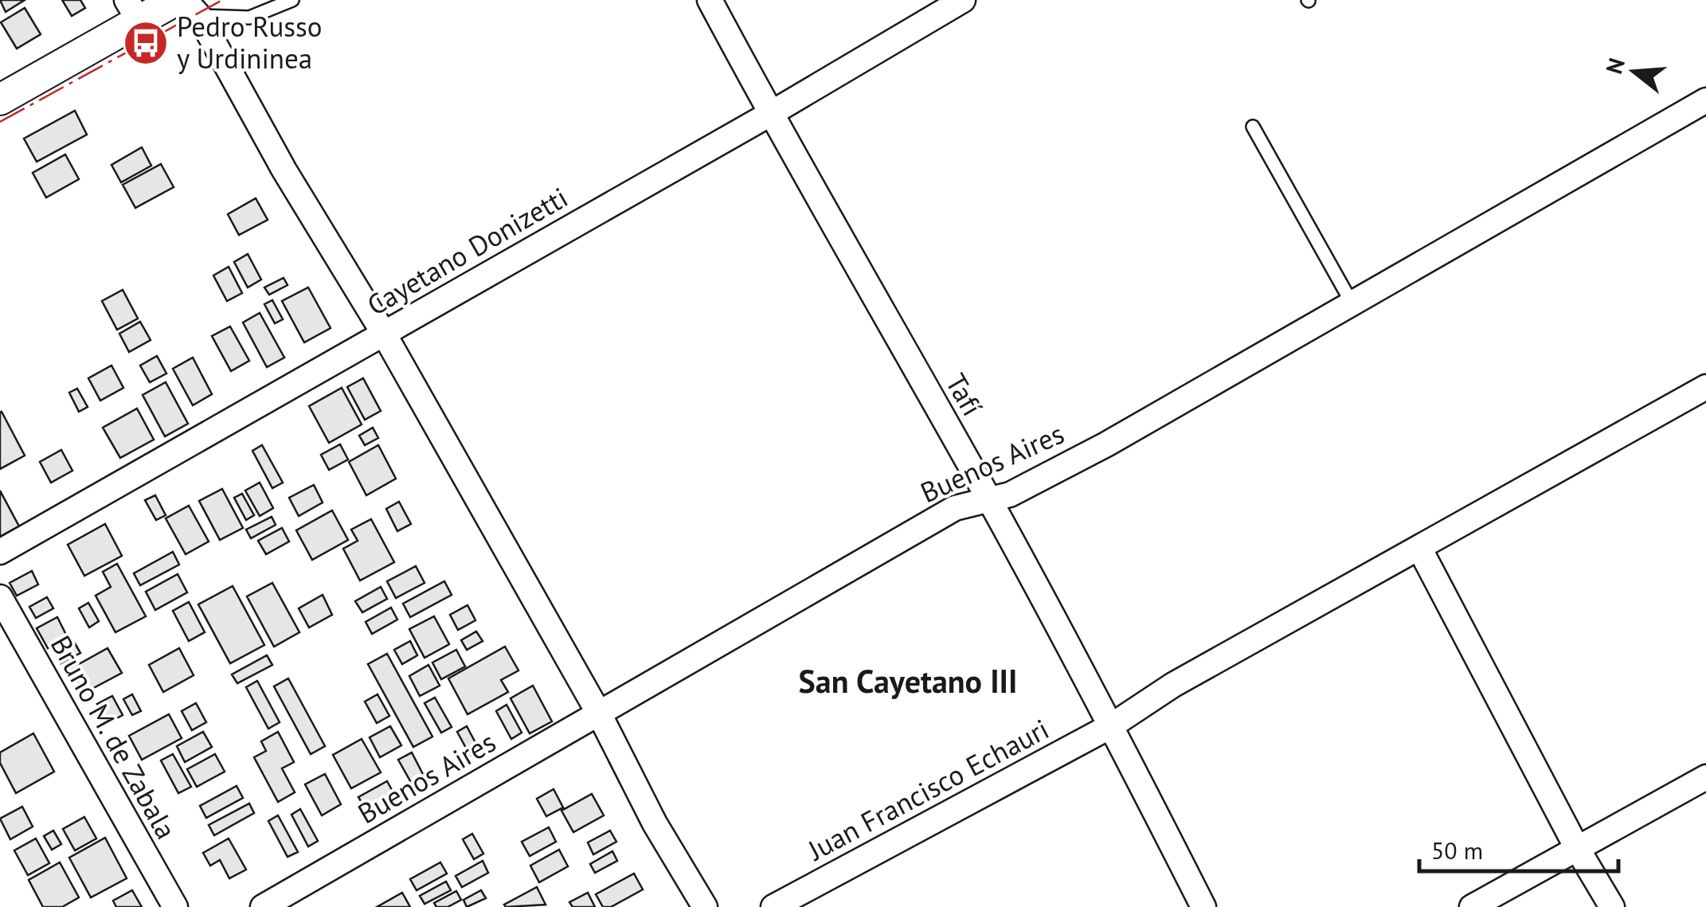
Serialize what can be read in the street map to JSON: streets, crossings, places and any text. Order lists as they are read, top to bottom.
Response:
{
  "streets": {
    "street": [
      "Cayetano Donizetti",
      "Tafí",
      "Buenos Aires",
      "Bruno M. de Zabala",
      "Juan Francisco Echauri"
    ]
  },
  "crossings": [
    ["Cayetano Donizetti", "Tafí"],
    ["Tafí", "Buenos Aires"],
    ["Tafí", "Juan Francisco Echauri"]
  ],
  "districts": ["San Cayetano III"],
  "places": {
    "bus stop": ["Pedro Russo y Urdininea"]
  },
  "scale_bar": "50 m",
  "north": "left"
}
